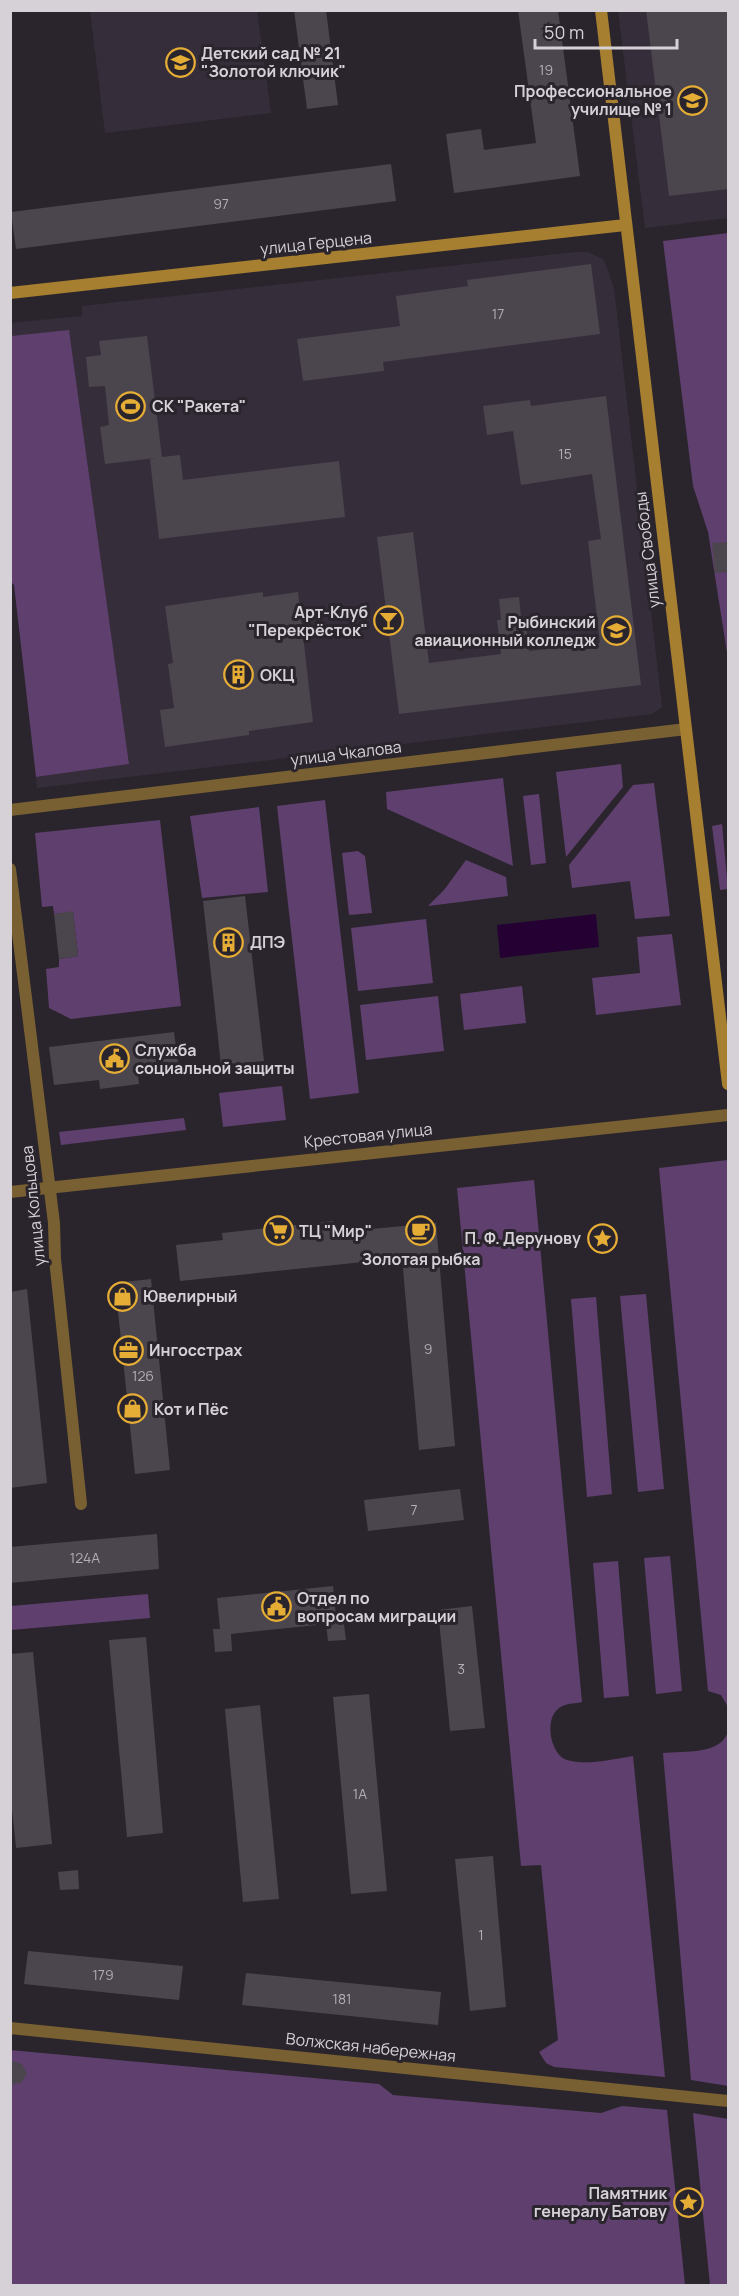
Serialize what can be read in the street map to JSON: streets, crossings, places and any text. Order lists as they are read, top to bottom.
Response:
{
  "streets": {
    "main road": ["улица Герцена", "улица Свободы"],
    "street": [
      "улица Чкалова",
      "Крестовая улица",
      "улица Кольцова",
      "Волжская набережная"
    ]
  },
  "crossings": [
    ["улица Герцена", "улица Свободы"],
    ["улица Свободы", "улица Чкалова"],
    ["Крестовая улица", "улица Кольцова"]
  ],
  "places": {
    "school or university": ["Детский сад № 21 \"Золотой ключик\"", "Профессиональное училище № 1", "Рыбинский авиационный колледж"],
    "sports": ["СК \"Ракета\""],
    "bar": ["Арт-Клуб \"Перекрёсток\""],
    "building": ["ОКЦ", "ДПЭ"],
    "public building": ["Служба социальной защиты", "Отдел по вопросам миграции"],
    "supermarket": ["ТЦ \"Мир\""],
    "cafe": ["Золотая рыбка"],
    "place": ["П. Ф. Дерунову", "Памятник генералу Батову"],
    "shop": ["Ювелирный", "Кот и Пёс"],
    "office": ["Ингосстрах"]
  },
  "house_numbers": [
    "19",
    "97",
    "17",
    "15",
    "9",
    "126",
    "7",
    "124А",
    "3",
    "1А",
    "1",
    "179",
    "181"
  ],
  "scale_bar": "50 m"
}
